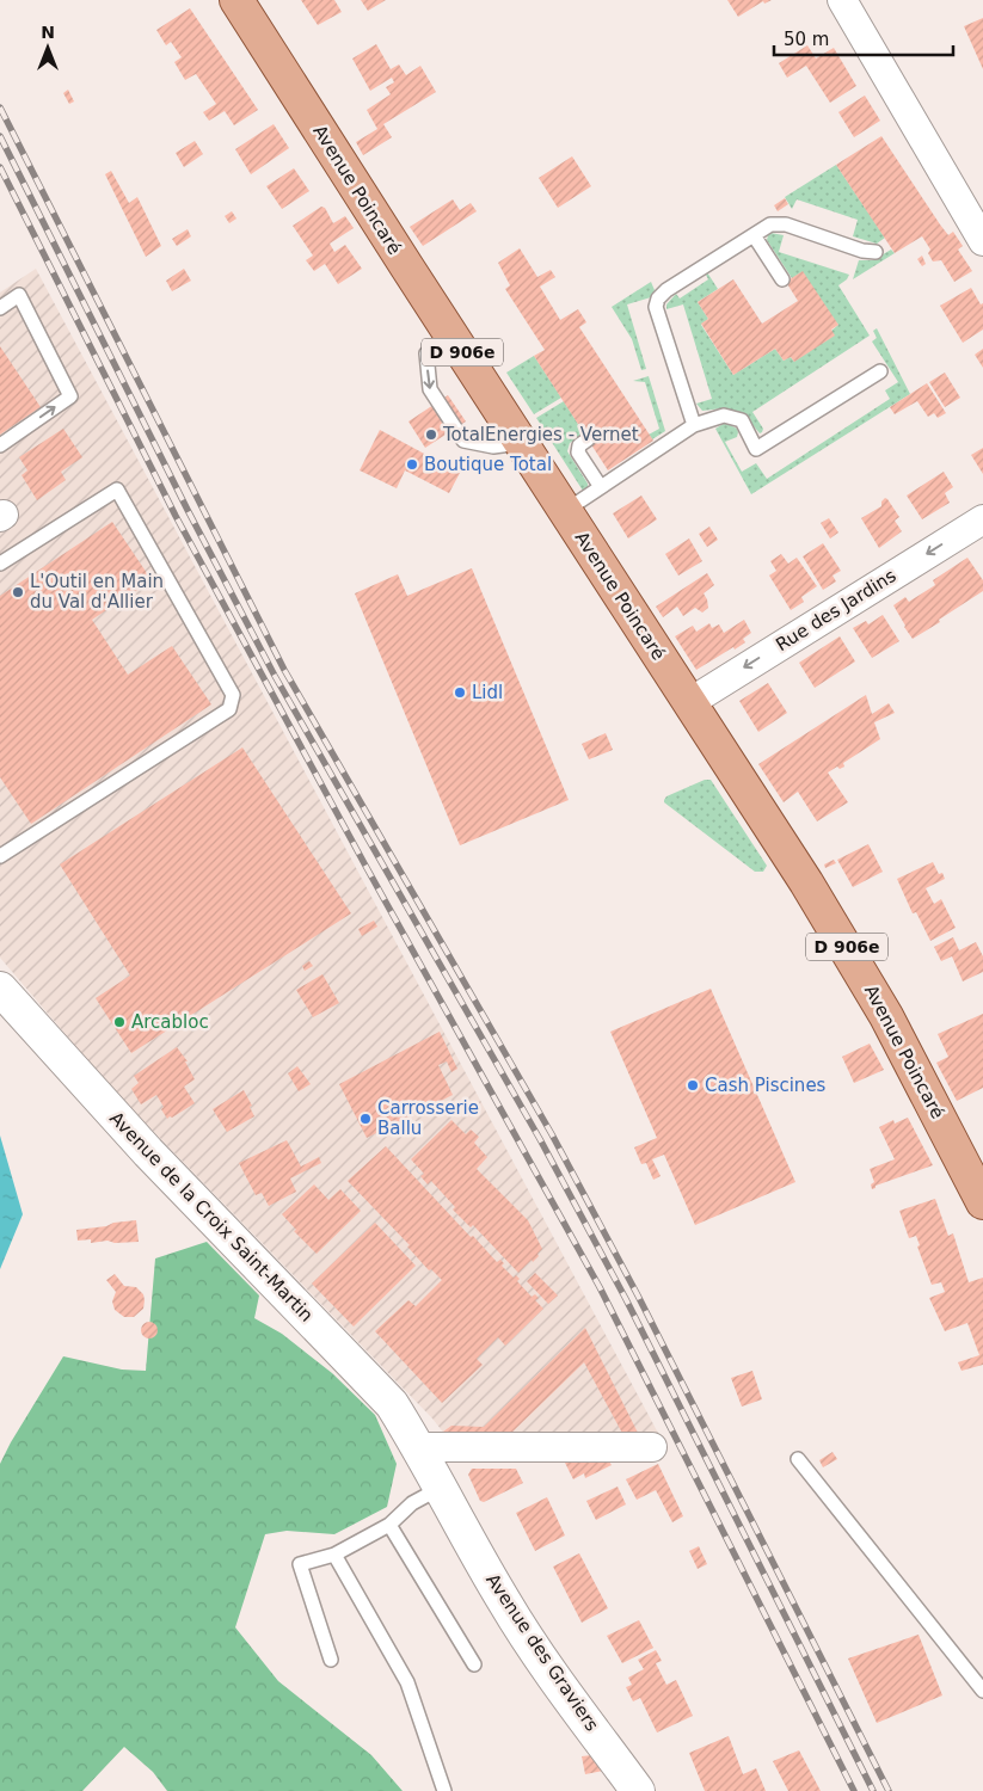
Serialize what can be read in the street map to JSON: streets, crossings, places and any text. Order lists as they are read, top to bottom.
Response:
{
  "streets": {
    "main road": ["Avenue Poincaré", "D 906e"],
    "street": ["Rue des Jardins", "Avenue de la Croix Saint-Martin", "Avenue des Graviers"]
  },
  "crossings": [
    ["Avenue Poincaré", "Rue des Jardins"],
    ["Avenue de la Croix Saint-Martin", "Avenue des Graviers"]
  ],
  "one_way": ["Rue des Jardins"],
  "places": [
    "TotalEnergies - Vernet",
    "Boutique Total",
    "L'Outil en Main du Val d'Allier",
    "Lidl",
    "Arcabloc",
    "Cash Piscines",
    "Carrosserie Ballu"
  ],
  "scale_bar": "50 m",
  "north": "top"
}
